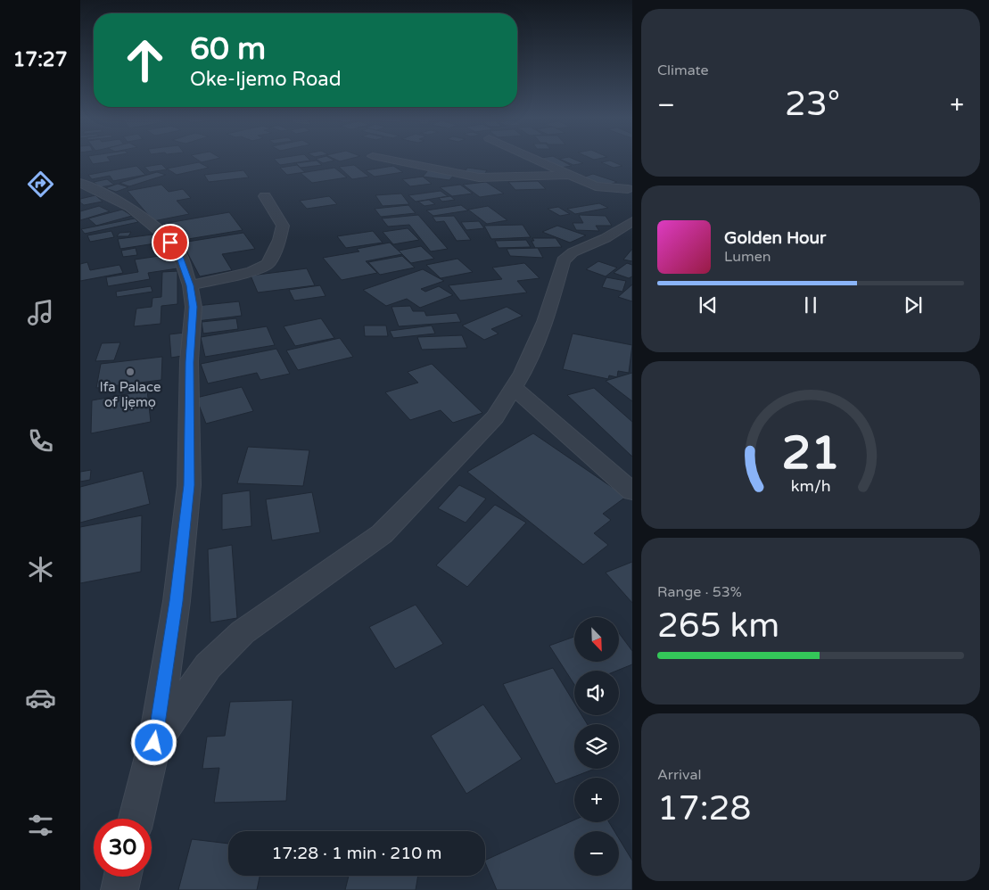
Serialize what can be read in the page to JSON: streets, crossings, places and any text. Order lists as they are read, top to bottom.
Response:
{
  "places": ["Ifa Palace of Ijẹmọ"],
  "north": "bottom right",
  "page": {
    "tabs": "17:27",
    "tile": [
      "Climate",
      ["Range · 53%", "265 km"],
      ["Arrival", "17:28"]
    ],
    "turn": ["60 m", "Oke-Ijemo Road"],
    "heat": ["−", "23°", "+"],
    "song": ["Golden Hour", "Lumen"],
    "map_buttons": ["+", "−"],
    "limit": "30",
    "trip": "17:28 · 1 min · 210 m",
    "gauge": ["21", "km/h"]
  }
}
